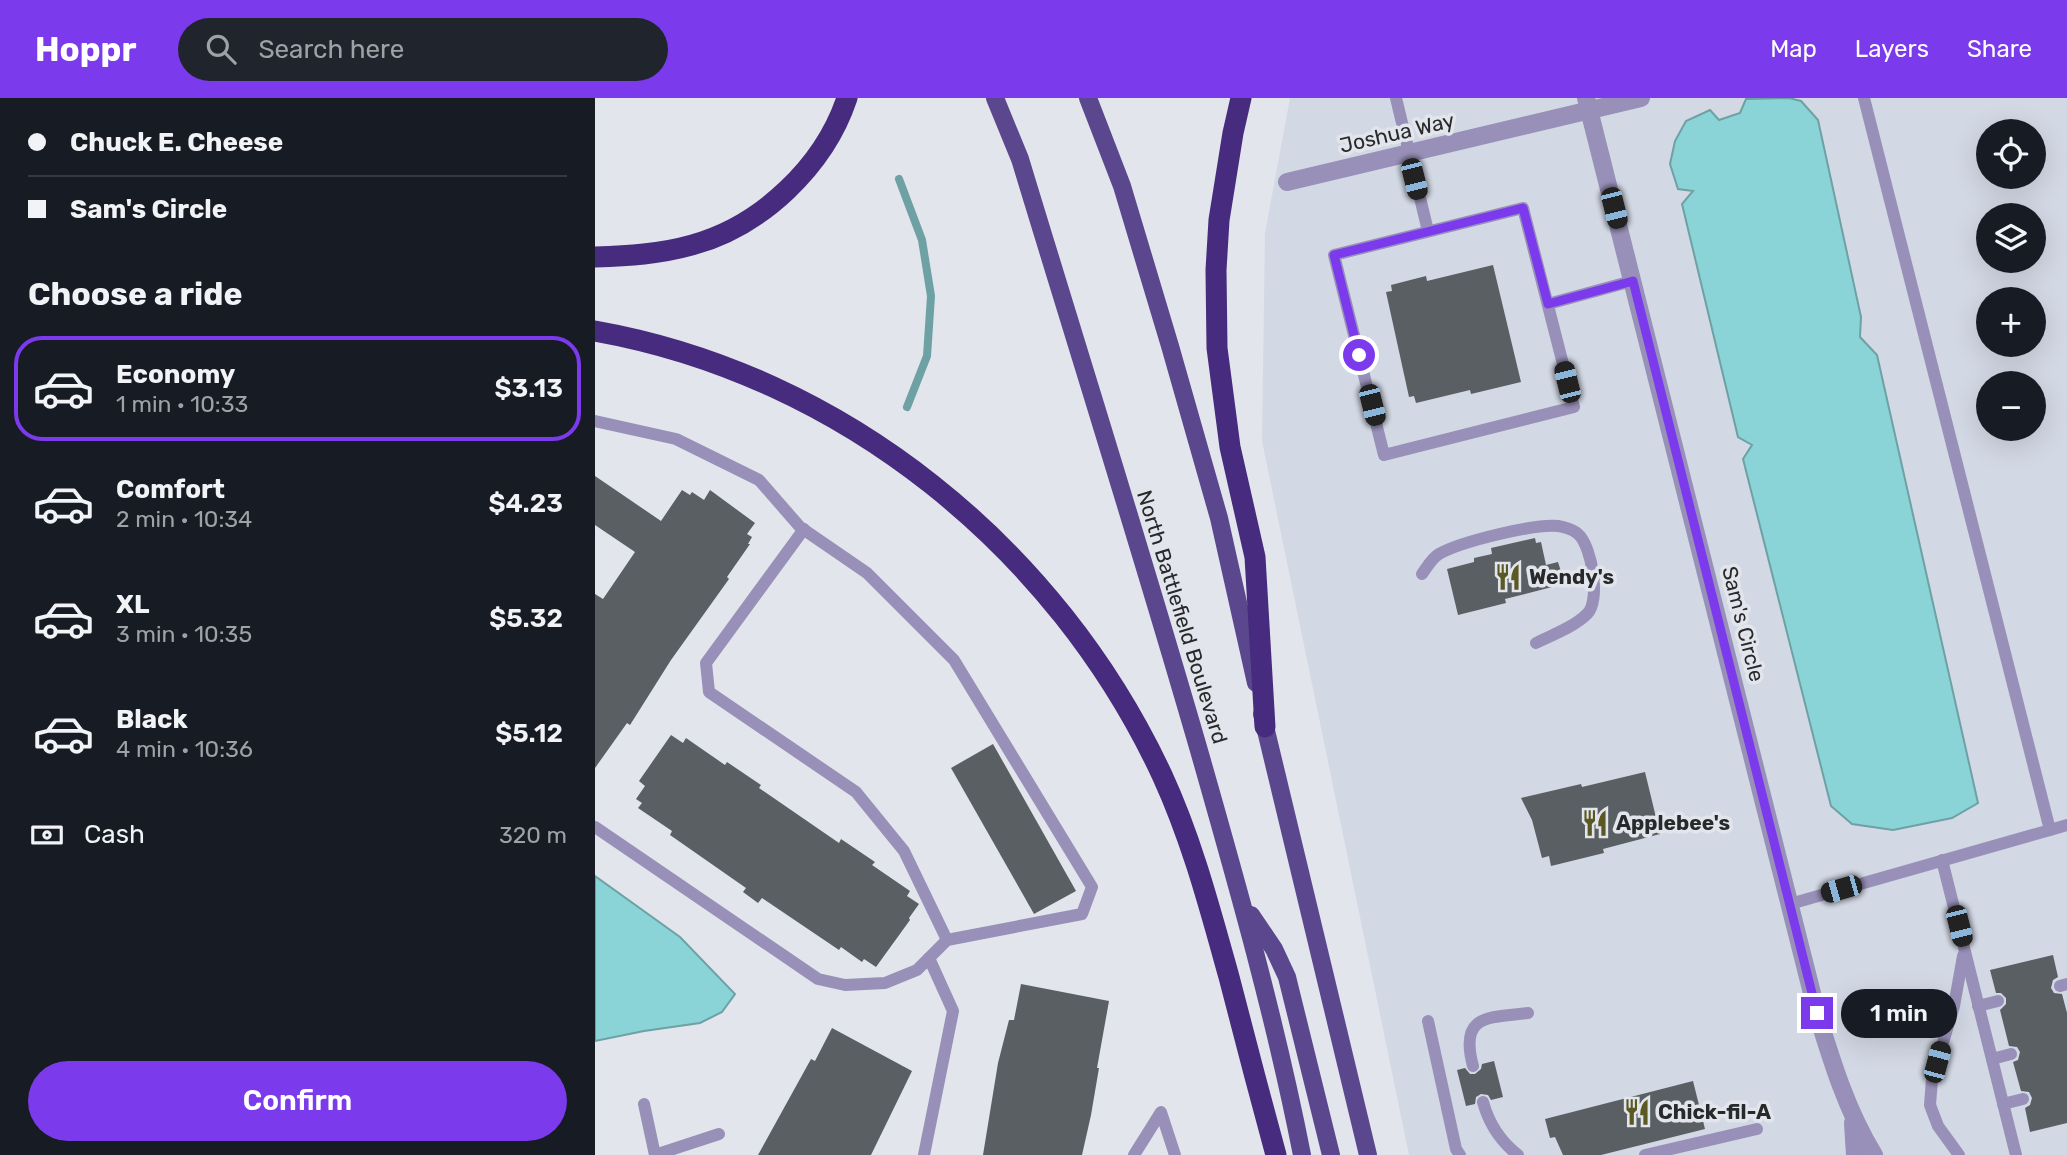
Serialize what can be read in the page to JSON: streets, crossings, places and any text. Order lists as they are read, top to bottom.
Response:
{
  "streets": {
    "main road": ["North Battlefield Boulevard"],
    "street": ["Joshua Way", "Sam's Circle"]
  },
  "crossings": [
    ["Joshua Way", "Sam's Circle"]
  ],
  "places": {
    "restaurant": ["Wendy's", "Applebee's", "Chick-fil-A"]
  },
  "page": {
    "header": "Hoppr",
    "search": "Search here",
    "nav": ["Map", "Layers", "Share"],
    "banner": ["Chuck E. Cheese", "Sam's Circle"],
    "map_buttons": ["+", "−"],
    "heading": "Choose a ride",
    "list": [
      {
        "name": "Economy",
        "note": "1 min · 10:33",
        "value": "$3.13"
      },
      {
        "name": "Comfort",
        "note": "2 min · 10:34",
        "value": "$4.23"
      },
      {
        "name": "XL",
        "note": "3 min · 10:35",
        "value": "$5.32"
      },
      {
        "name": "Black",
        "note": "4 min · 10:36",
        "value": "$5.12"
      }
    ],
    "pay": ["Cash", "320 m"],
    "bubble": "1 min",
    "buttons": "Confirm"
  }
}
